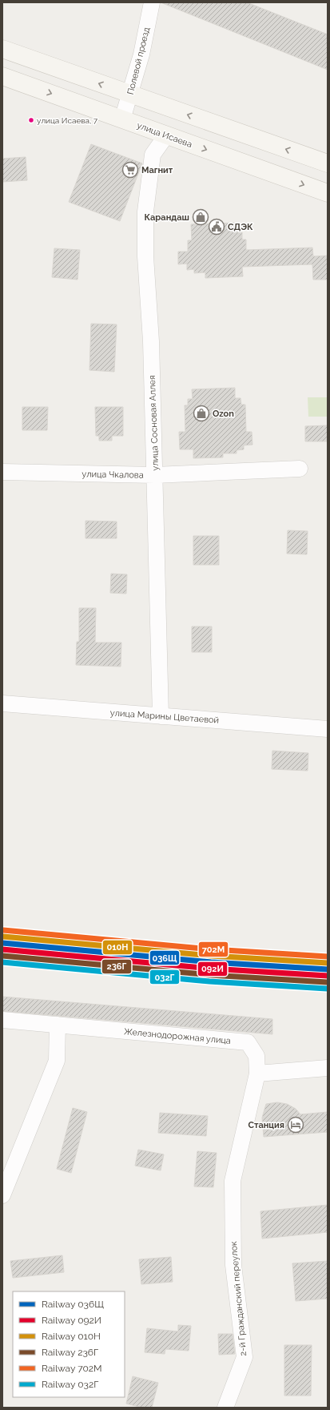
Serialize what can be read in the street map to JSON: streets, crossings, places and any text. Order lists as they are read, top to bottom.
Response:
{
  "streets": {
    "main road": ["улица Исаева"],
    "street": [
      "Полевой проезд",
      "улица Сосновая Аллея",
      "улица Чкалова",
      "улица Марины Цветаевой",
      "Железнодорожная улица",
      "2-й Гражданский переулок"
    ]
  },
  "crossings": [
    ["Полевой проезд", "улица Исаева"],
    ["улица Исаева", "улица Сосновая Аллея"],
    ["улица Сосновая Аллея", "улица Чкалова"],
    ["улица Сосновая Аллея", "улица Марины Цветаевой"],
    ["Железнодорожная улица", "2-й Гражданский переулок"]
  ],
  "places": {
    "other": ["улица Исаева, 7"],
    "supermarket": ["Магнит"],
    "shop": ["Карандаш", "Ozon"],
    "public building": ["СДЭК"],
    "hotel": ["Станция"]
  },
  "lines": [
    "rail line 702М",
    "rail line 010Н",
    "rail line 036Щ",
    "rail line 092И",
    "rail line 236Г",
    "rail line 032Г"
  ],
  "legend": [
    "Railway 036Щ",
    "Railway 092И",
    "Railway 010Н",
    "Railway 236Г",
    "Railway 702М",
    "Railway 032Г"
  ]
}
